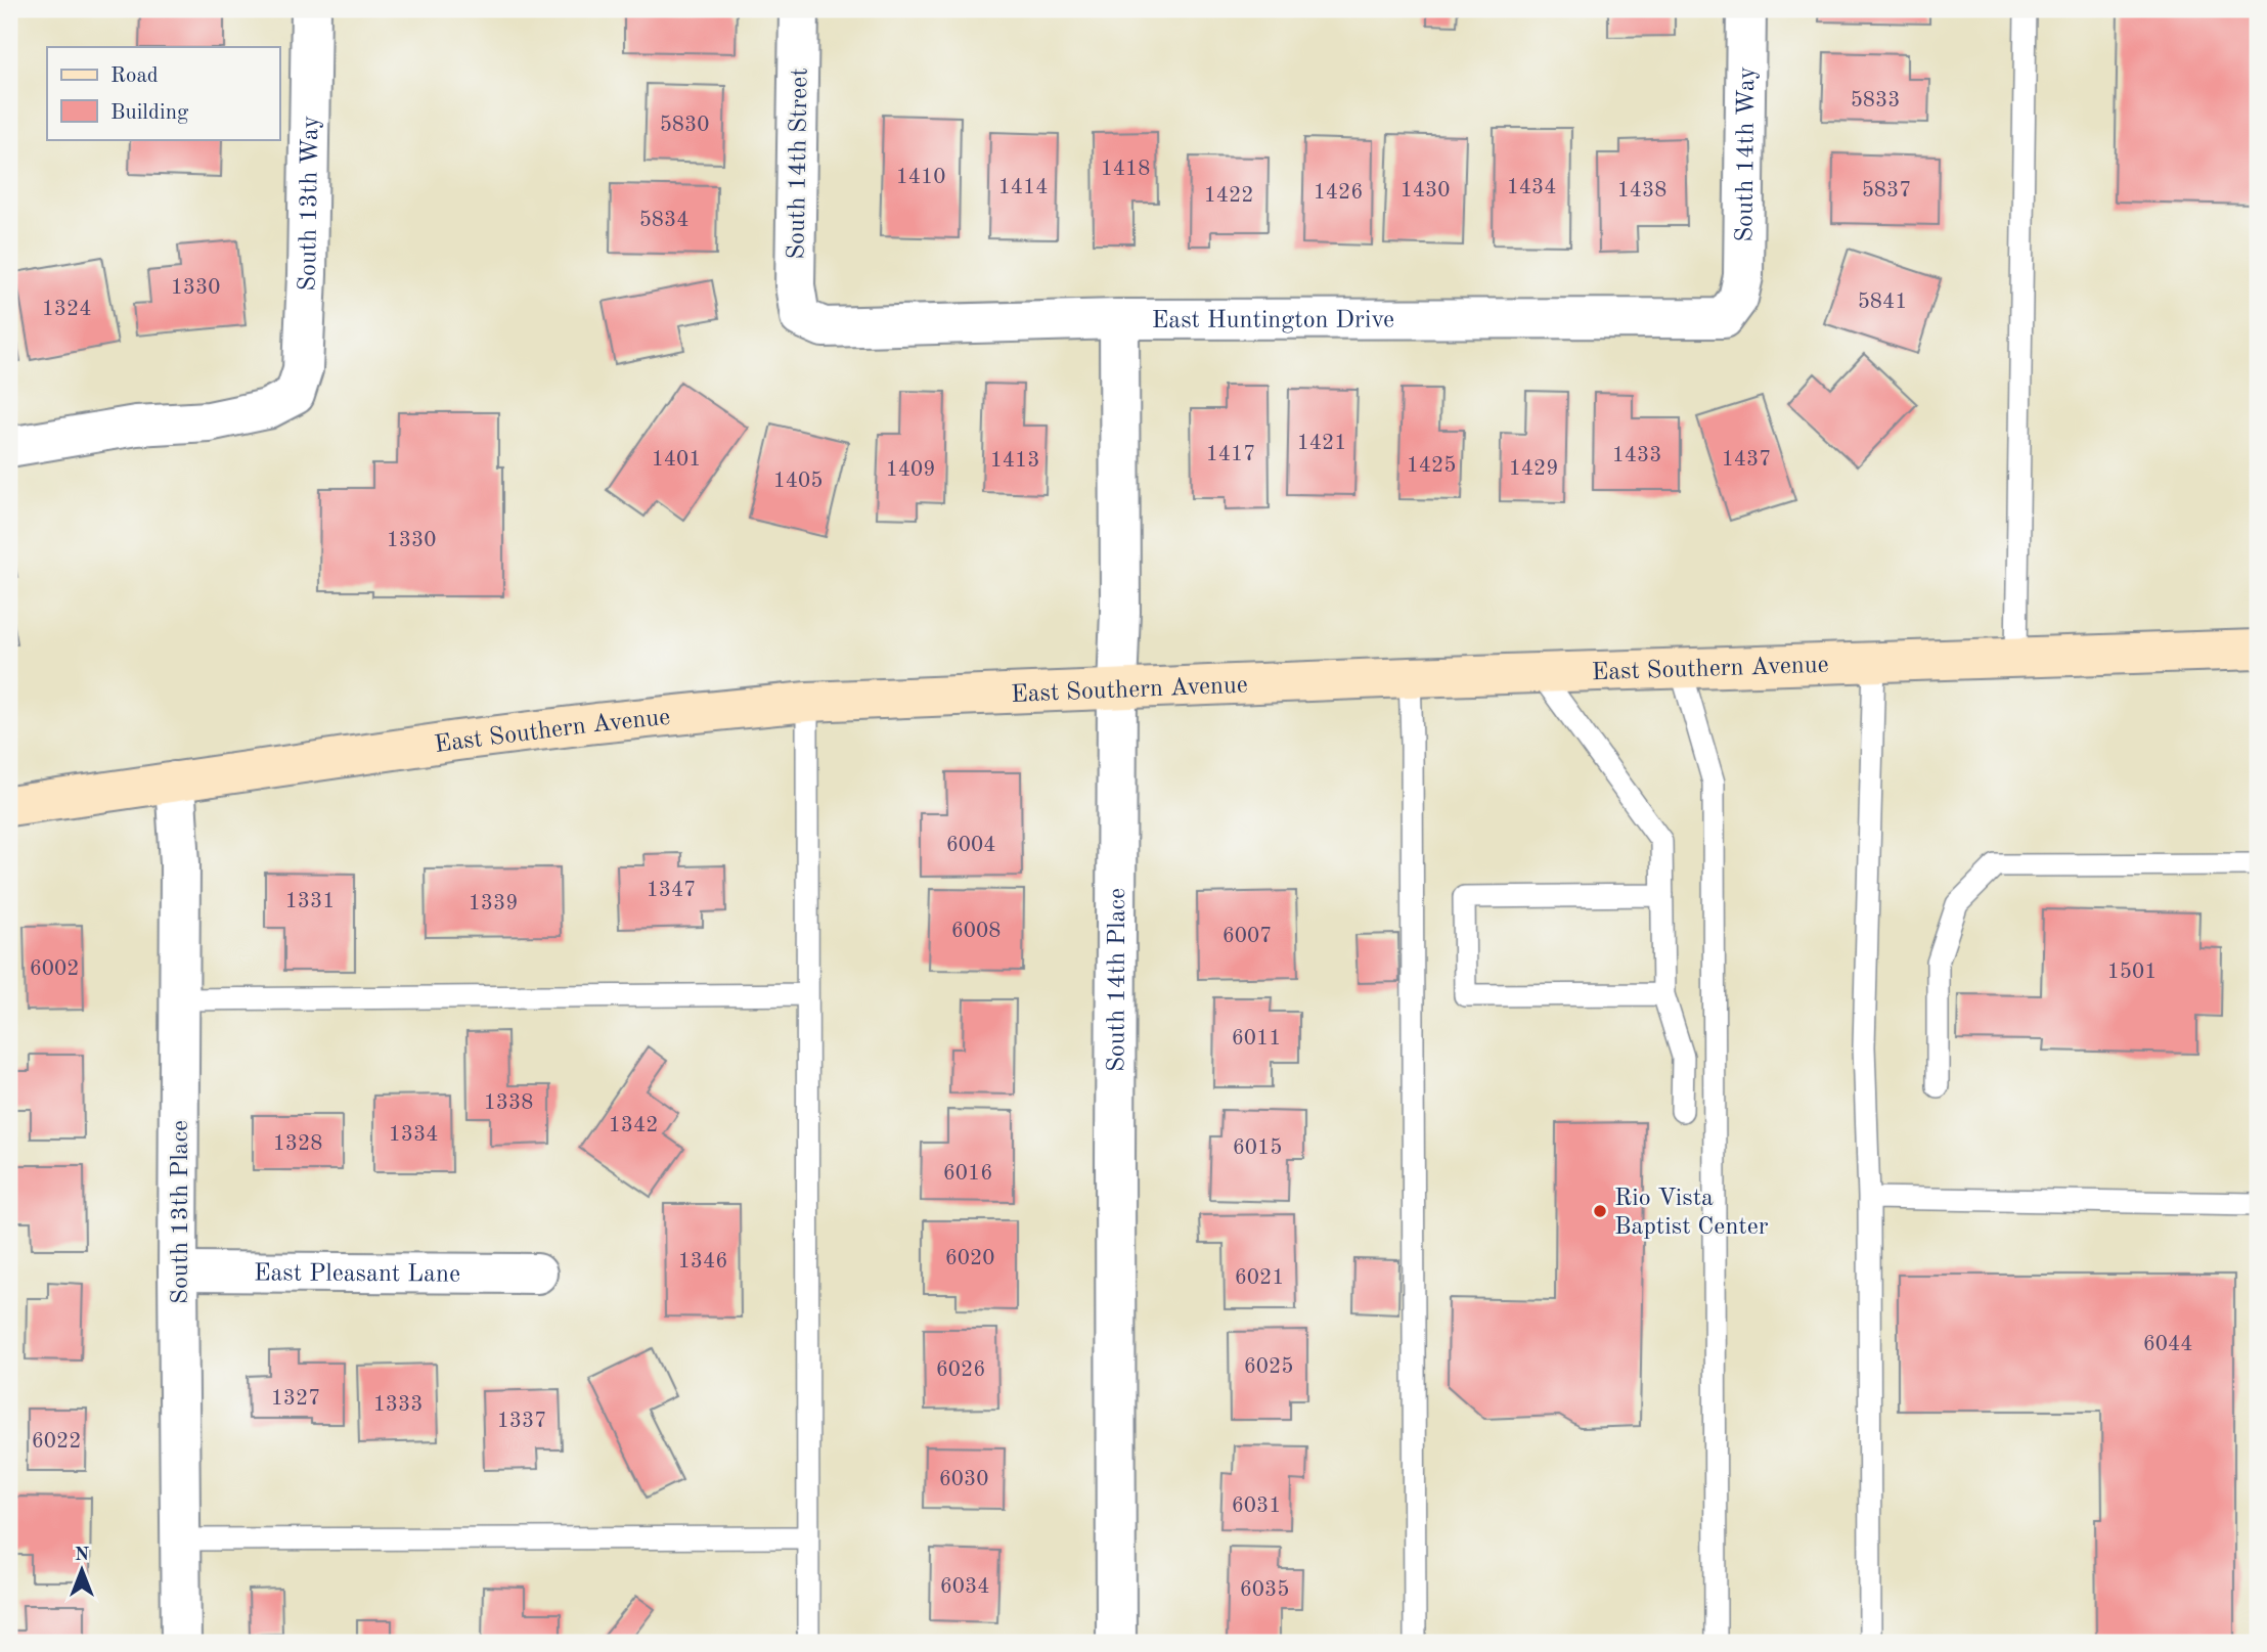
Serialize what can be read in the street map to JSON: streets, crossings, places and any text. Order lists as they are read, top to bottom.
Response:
{
  "streets": {
    "main road": ["East Southern Avenue"],
    "street": [
      "South 14th Way",
      "South 14th Street",
      "South 13th Way",
      "East Huntington Drive",
      "South 14th Place",
      "South 13th Place",
      "East Pleasant Lane"
    ]
  },
  "crossings": [
    ["South 14th Way", "East Huntington Drive"],
    ["South 14th Street", "East Huntington Drive"],
    ["East Huntington Drive", "South 14th Place"],
    ["East Southern Avenue", "South 14th Place"],
    ["East Southern Avenue", "South 13th Place"],
    ["South 13th Place", "East Pleasant Lane"]
  ],
  "places": ["Rio Vista Baptist Center"],
  "house_numbers": [
    "5833",
    "5830",
    "1418",
    "1410",
    "1414",
    "1434",
    "1430",
    "1438",
    "5837",
    "1426",
    "1422",
    "5834",
    "1330",
    "5841",
    "1324",
    "1421",
    "1417",
    "1433",
    "1401",
    "1437",
    "1413",
    "1425",
    "1429",
    "1409",
    "1405",
    "1330",
    "6004",
    "1347",
    "1331",
    "1339",
    "6008",
    "6007",
    "6002",
    "1501",
    "6011",
    "1338",
    "1342",
    "1334",
    "1328",
    "6015",
    "6016",
    "6020",
    "1346",
    "6021",
    "6044",
    "6025",
    "6026",
    "1327",
    "1333",
    "1337",
    "6022",
    "6030",
    "6031",
    "6034",
    "6035"
  ],
  "legend": ["Road", "Building"],
  "north": "top"
}
